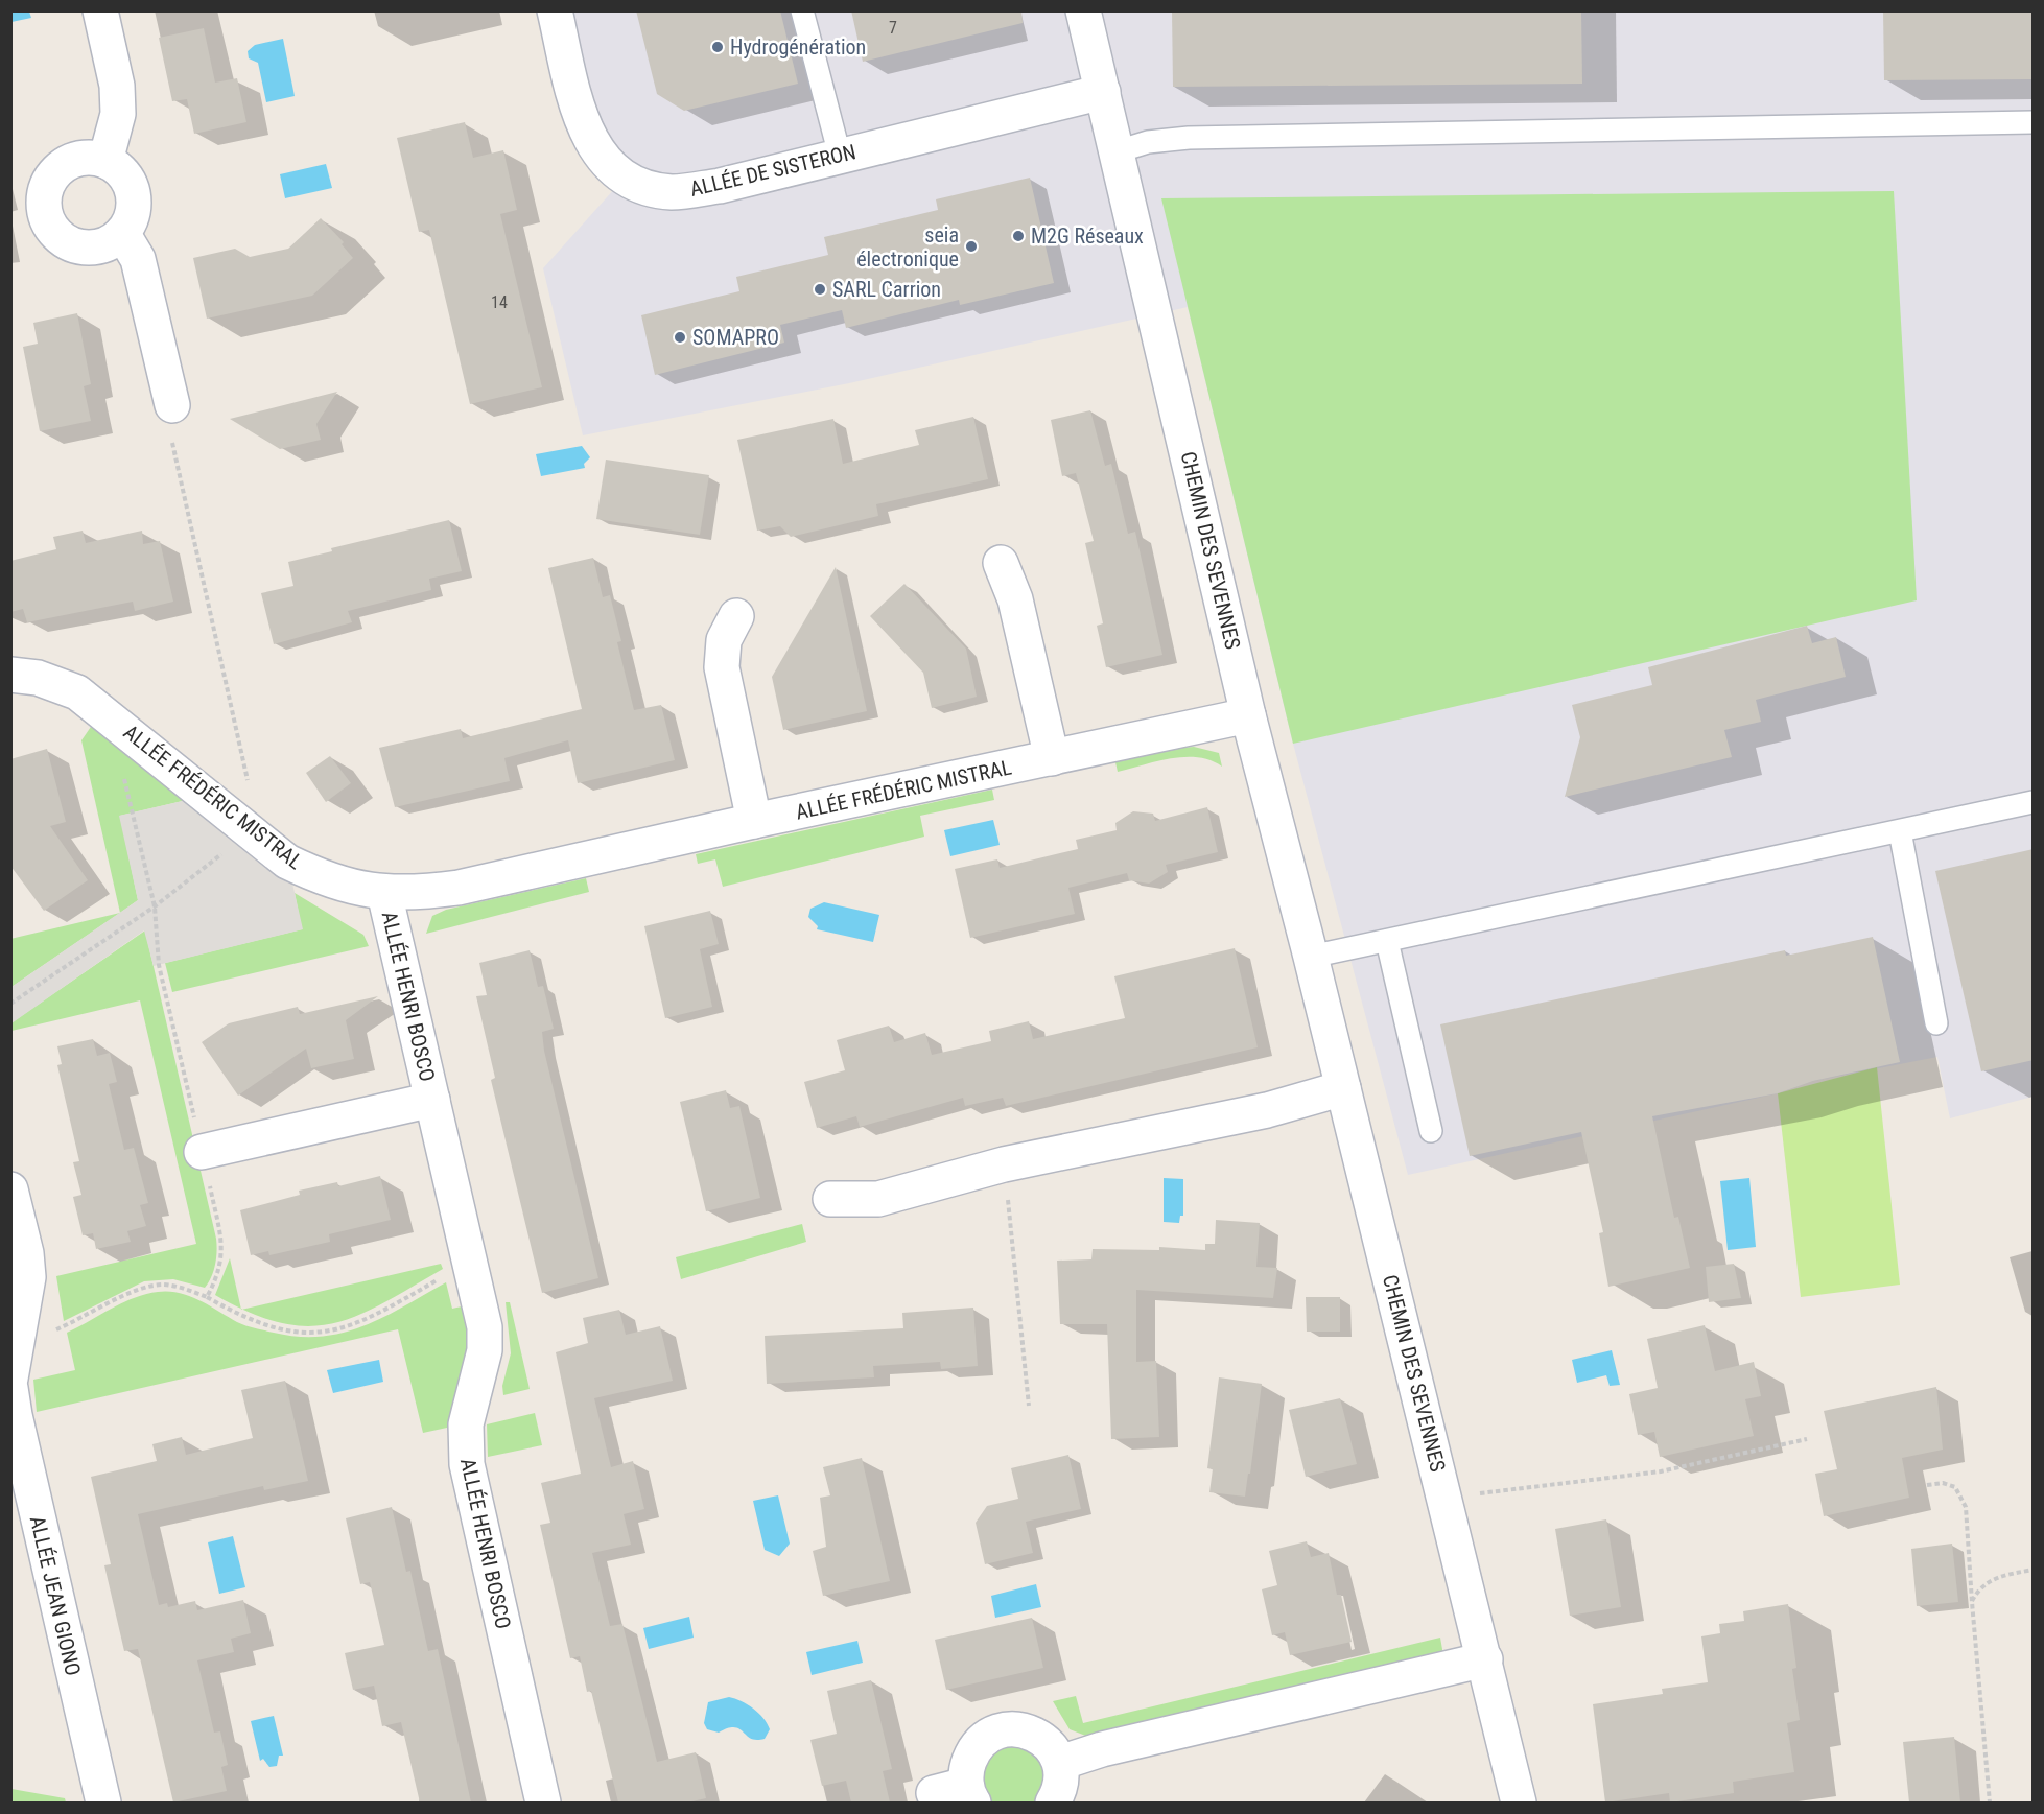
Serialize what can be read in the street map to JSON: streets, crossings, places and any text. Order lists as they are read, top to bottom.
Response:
{
  "streets": {
    "street": [
      "ALLÉE DE SISTERON",
      "CHEMIN DES SEVENNES",
      "ALLÉE FRÉDÉRIC MISTRAL",
      "ALLÉE HENRI BOSCO",
      "ALLÉE JEAN GIONO"
    ]
  },
  "crossings": [
    ["ALLÉE DE SISTERON", "CHEMIN DES SEVENNES"],
    ["CHEMIN DES SEVENNES", "ALLÉE FRÉDÉRIC MISTRAL"],
    ["ALLÉE FRÉDÉRIC MISTRAL", "ALLÉE HENRI BOSCO"]
  ],
  "places": [
    "Hydrogénération",
    "M2G Réseaux",
    "seia électronique",
    "SARL Carrion",
    "SOMAPRO"
  ],
  "house_numbers": ["7", "14"]
}
